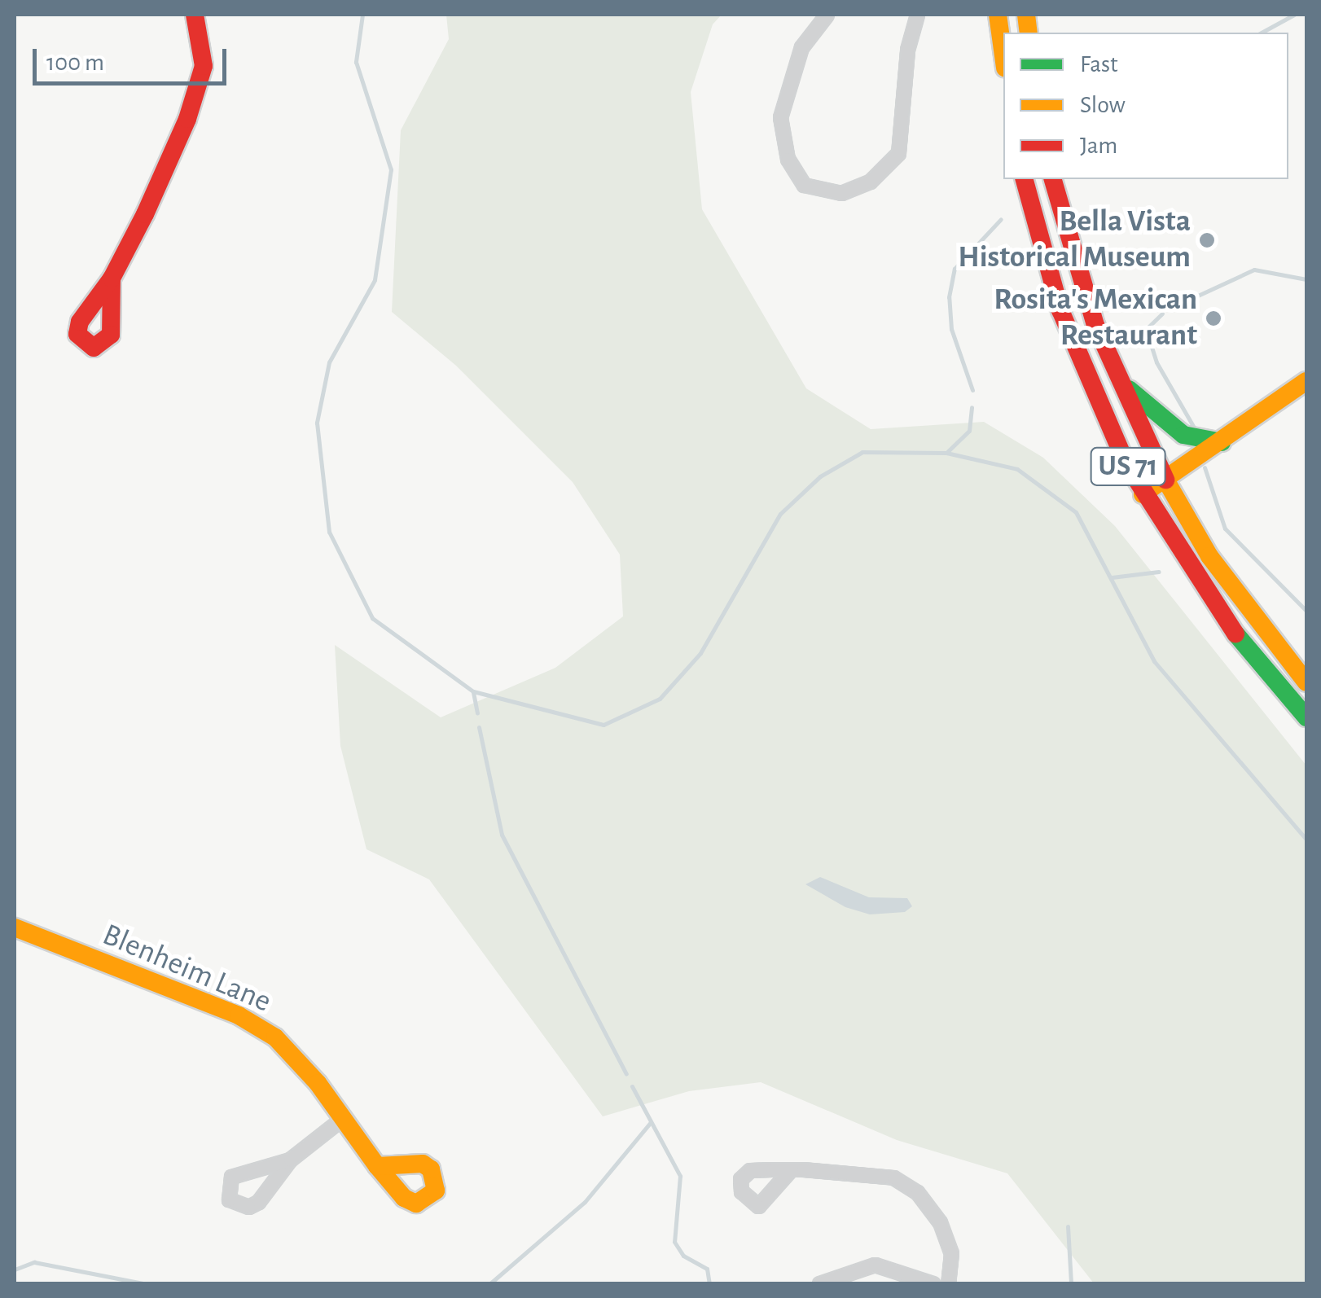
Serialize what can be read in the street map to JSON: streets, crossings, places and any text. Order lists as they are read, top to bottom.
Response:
{
  "streets": {
    "main road": ["US 71", "Blenheim Lane"]
  },
  "places": ["Bella Vista Historical Museum", "Rosita's Mexican Restaurant"],
  "legend": ["Fast", "Slow", "Jam"],
  "scale_bar": "100 m"
}
